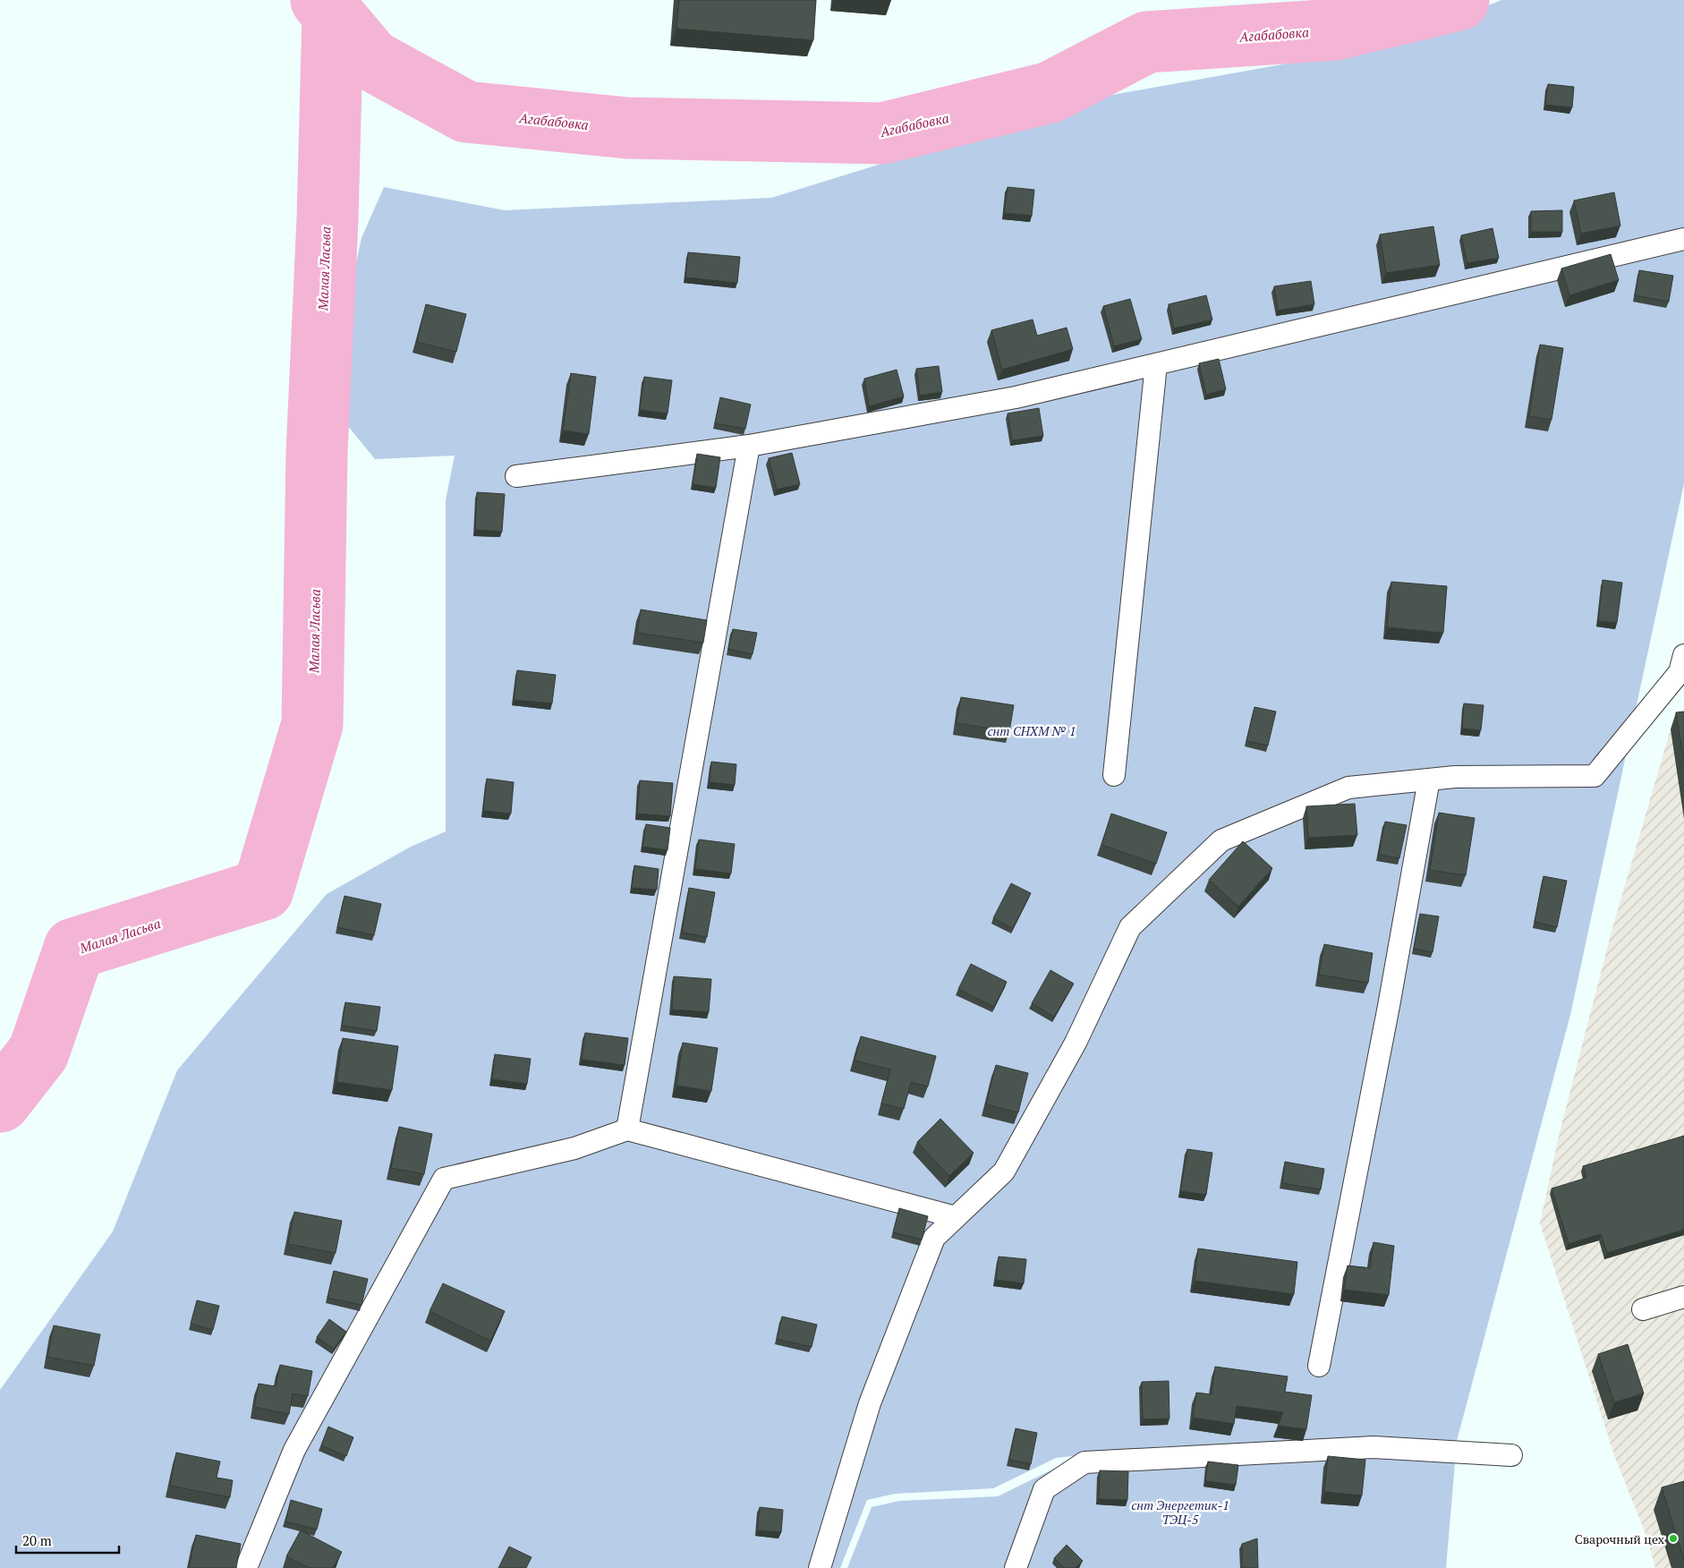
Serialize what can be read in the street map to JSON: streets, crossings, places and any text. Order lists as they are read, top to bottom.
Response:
{
  "water": ["Агабабовка", "Малая Ласьва"],
  "parks": ["снт СНХМ № 1", "снт Энергетик-1 ТЭЦ-5"],
  "places": ["Сварочный цех"],
  "scale_bar": "20 m"
}
